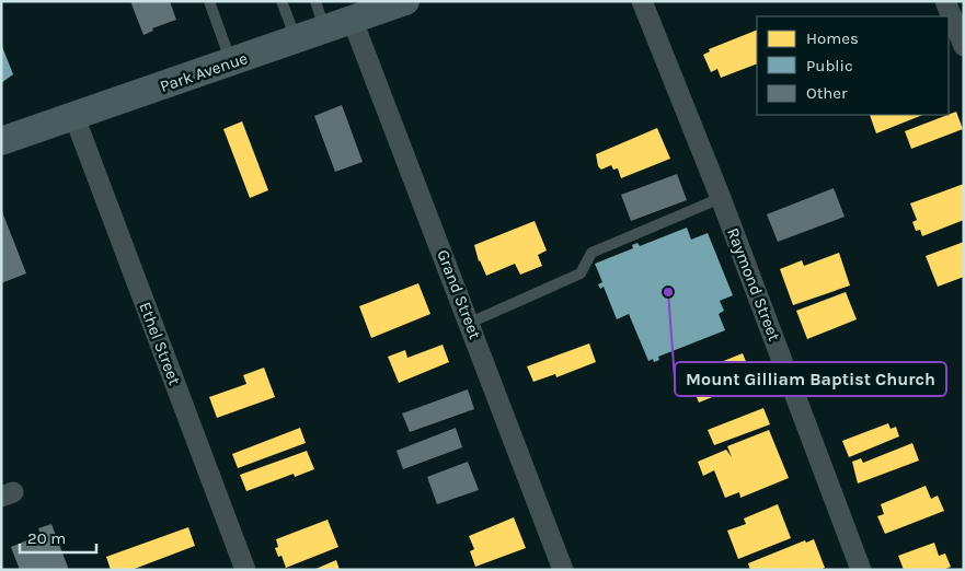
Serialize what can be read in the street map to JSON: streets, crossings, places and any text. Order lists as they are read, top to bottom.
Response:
{
  "streets": {
    "main road": ["Park Avenue"],
    "street": ["Raymond Street", "Grand Street", "Ethel Street"]
  },
  "crossings": [
    ["Park Avenue", "Grand Street"],
    ["Park Avenue", "Ethel Street"]
  ],
  "places": ["Mount Gilliam Baptist Church"],
  "legend": ["Homes", "Public", "Other"],
  "scale_bar": "20 m"
}
